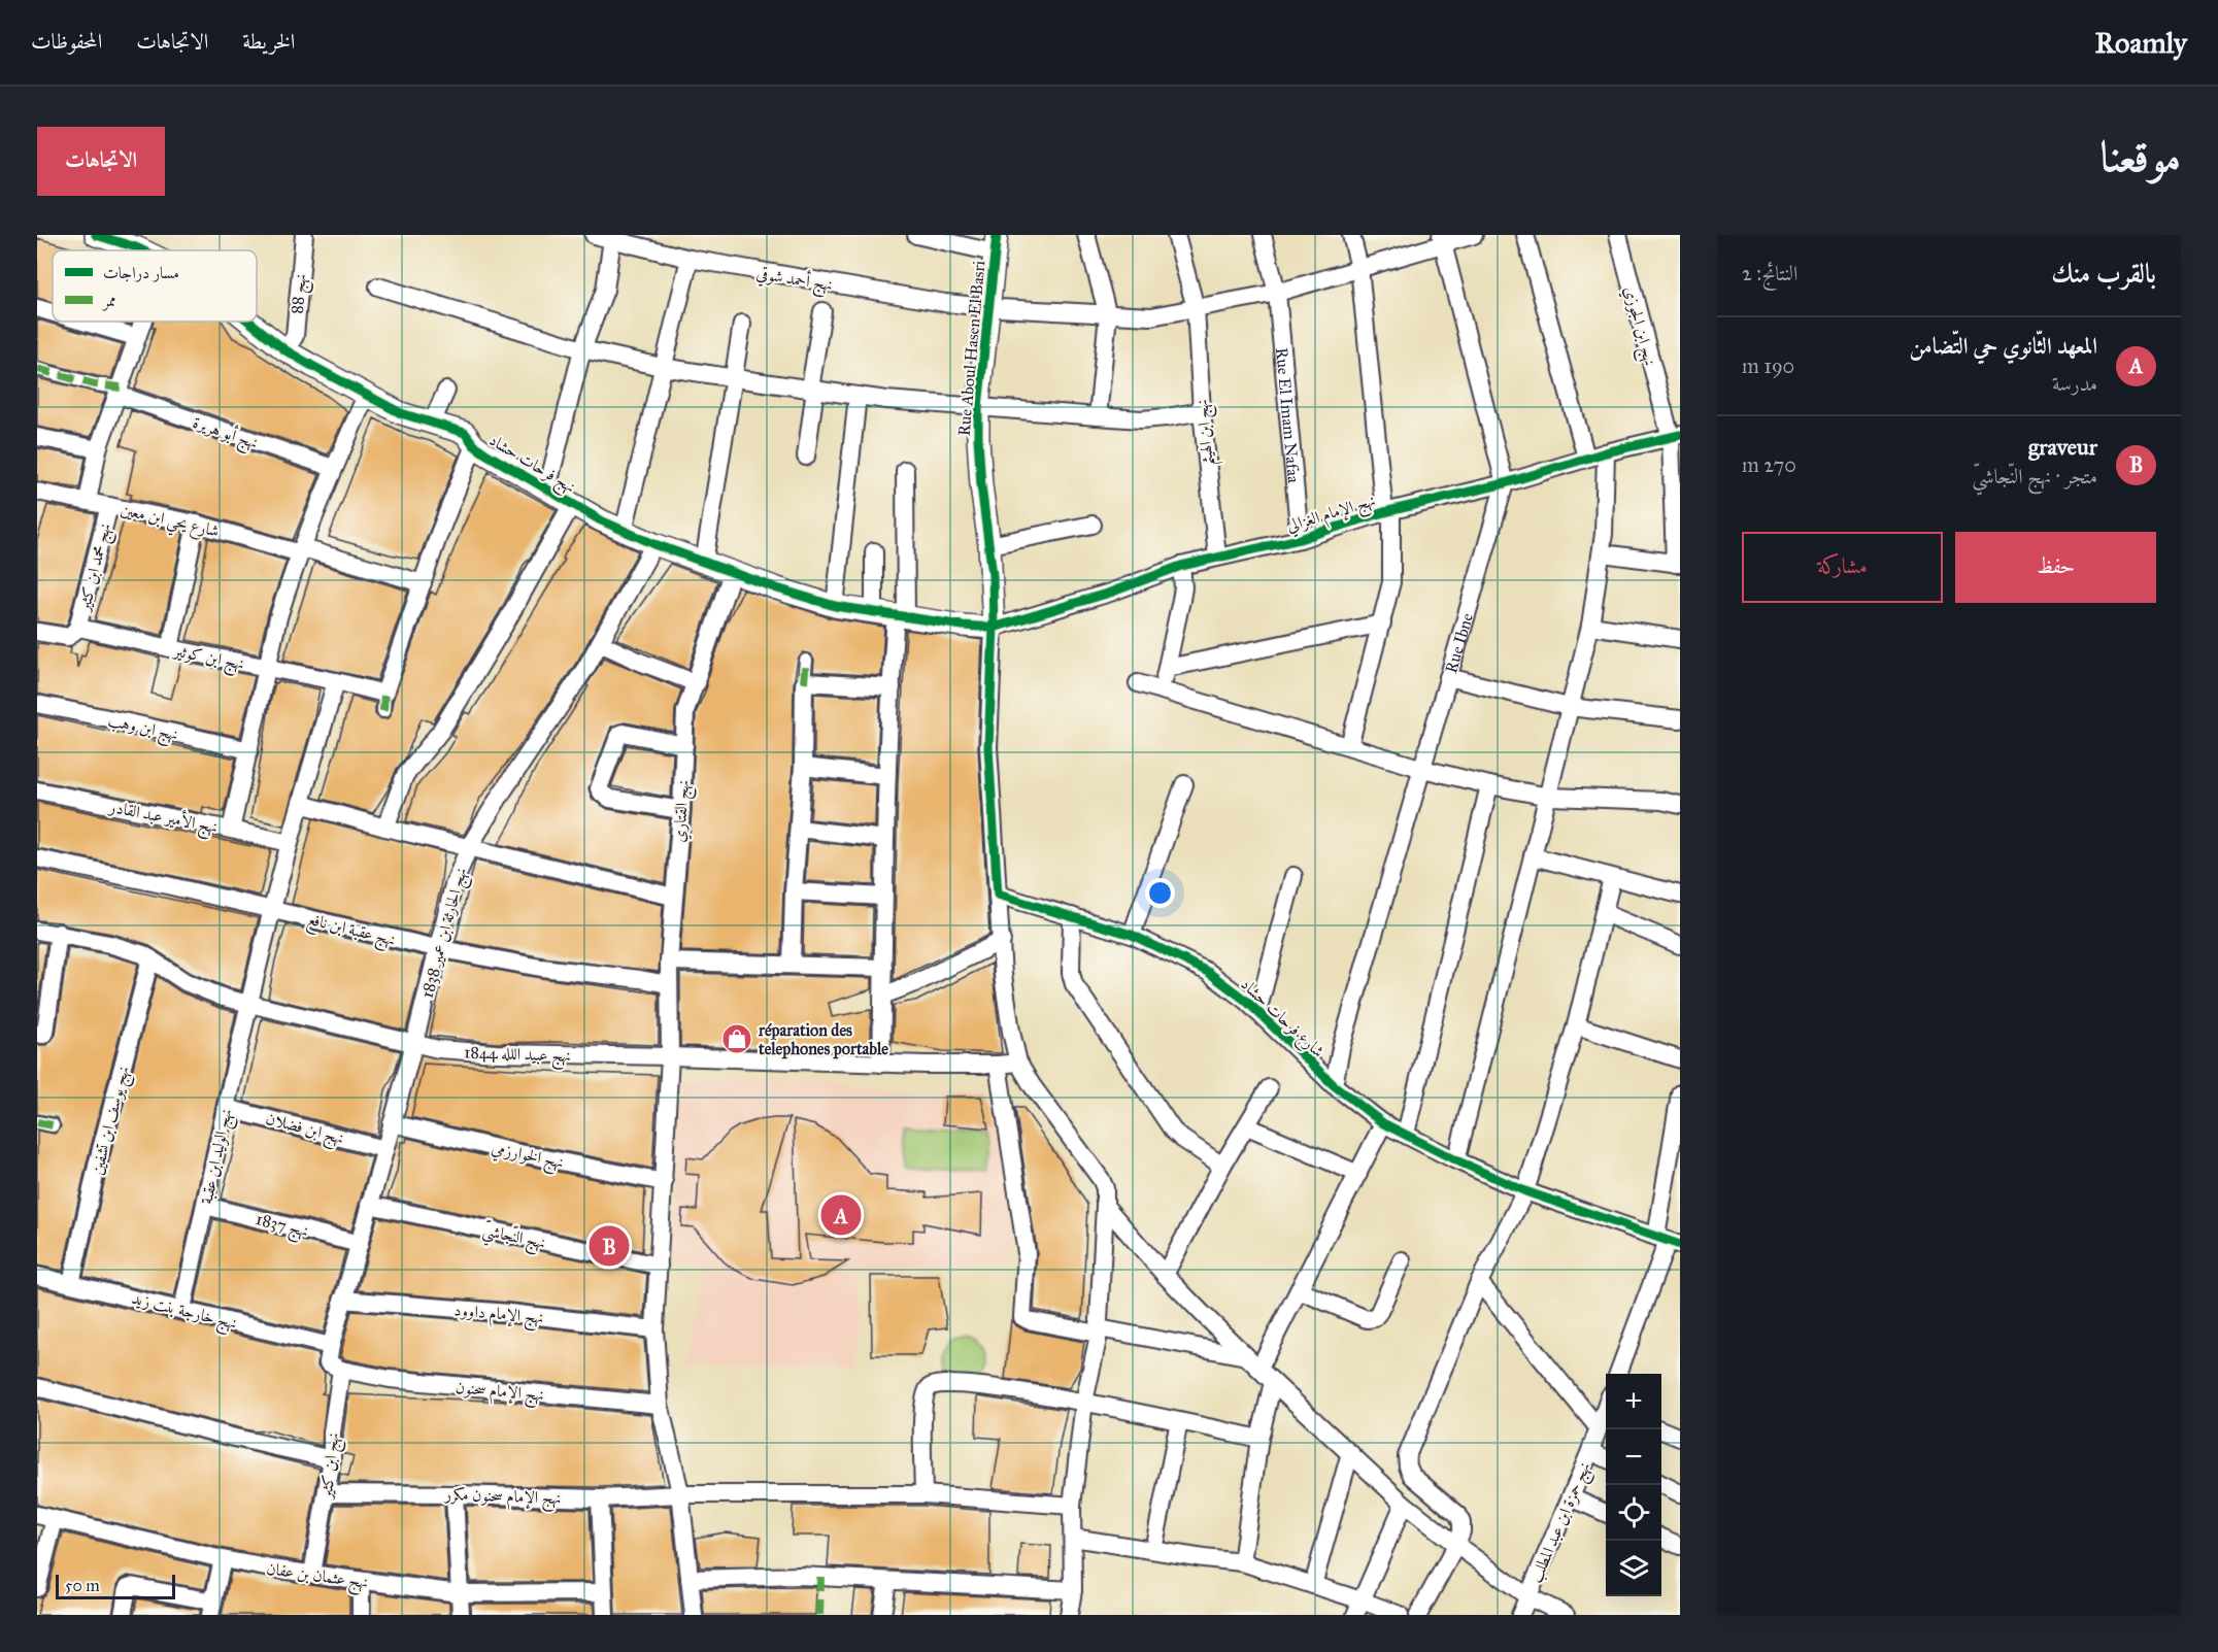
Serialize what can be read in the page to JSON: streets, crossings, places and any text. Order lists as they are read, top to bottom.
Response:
{
  "streets": {
    "street": [
      "نهج أحمد شوقي",
      "نهج 88",
      "نهج ابن الجوزي",
      "Rue Aboul Hasen El Basri",
      "Rue El Imam Nafaa",
      "نهج أبو هريرة",
      "نهج ابن الهيثم",
      "نهج فرحات حشاد",
      "نهج الإمام الغزالي",
      "شارع يحي ابن معين",
      "نهج محمد ابن كثير",
      "Rue Ibne",
      "نهج ابن كوثير",
      "نهج ابن وهب",
      "نهج القتاري",
      "نهج الأمير عبد القادر",
      "نهج عقبة ابن نافع",
      "نهج الحارثة ابن عمير 1838",
      "شارع فرحات حشاد",
      "نهج عبيد اللله 1844",
      "نهج يوسف ابن تشفين",
      "نهج ابن فضلان",
      "نهج الخوارزمي",
      "نهج الوليد ابن عقبة",
      "نهج 1837",
      "نهج النّجاشيّ",
      "نهج خارجة بنت زيد",
      "نهج الإمام داوود",
      "نهج الإمام سحنون",
      "نهج ابن كثير",
      "نهج الإمام سحنون مكرر",
      "نهج حمزة ابن عبد المطلب",
      "نهج عثمان بن عفان"
    ]
  },
  "crossings": [
    ["نهج أحمد شوقي", "Rue Aboul Hasen El Basri"],
    ["نهج أحمد شوقي", "Rue El Imam Nafaa"],
    ["نهج أحمد شوقي", "نهج ابن الهيثم"],
    ["نهج 88", "نهج فرحات حشاد"],
    ["نهج ابن الجوزي", "نهج الإمام الغزالي"],
    ["Rue Aboul Hasen El Basri", "نهج فرحات حشاد"],
    ["Rue Aboul Hasen El Basri", "نهج الإمام الغزالي"],
    ["Rue El Imam Nafaa", "نهج الإمام الغزالي"],
    ["نهج ابن الهيثم", "نهج الإمام الغزالي"],
    ["نهج فرحات حشاد", "نهج الإمام الغزالي"],
    ["نهج فرحات حشاد", "نهج القتاري"],
    ["نهج فرحات حشاد", "نهج الحارثة ابن عمير 1838"],
    ["نهج الإمام الغزالي", "Rue Ibne"],
    ["شارع يحي ابن معين", "نهج محمد ابن كثير"],
    ["نهج محمد ابن كثير", "نهج ابن كوثير"],
    ["Rue Ibne", "شارع فرحات حشاد"],
    ["نهج ابن كوثير", "نهج الوليد ابن عقبة"],
    ["نهج القتاري", "نهج عقبة ابن نافع"],
    ["نهج القتاري", "نهج عبيد اللله 1844"],
    ["نهج القتاري", "نهج الخوارزمي"],
    ["نهج القتاري", "نهج النّجاشيّ"],
    ["نهج القتاري", "نهج الإمام داوود"],
    ["نهج القتاري", "نهج الإمام سحنون"],
    ["نهج القتاري", "نهج الإمام سحنون مكرر"],
    ["نهج الأمير عبد القادر", "نهج الوليد ابن عقبة"],
    ["نهج عقبة ابن نافع", "نهج الحارثة ابن عمير 1838"],
    ["نهج عقبة ابن نافع", "نهج الوليد ابن عقبة"],
    ["نهج الحارثة ابن عمير 1838", "نهج عبيد اللله 1844"],
    ["نهج الحارثة ابن عمير 1838", "نهج ابن فضلان"],
    ["نهج الحارثة ابن عمير 1838", "نهج الخوارزمي"],
    ["نهج الحارثة ابن عمير 1838", "نهج 1837"],
    ["نهج الحارثة ابن عمير 1838", "نهج النّجاشيّ"],
    ["نهج الحارثة ابن عمير 1838", "نهج خارجة بنت زيد"],
    ["نهج الحارثة ابن عمير 1838", "نهج الإمام داوود"],
    ["نهج الحارثة ابن عمير 1838", "نهج الإمام سحنون"],
    ["نهج الحارثة ابن عمير 1838", "نهج ابن كثير"],
    ["نهج عبيد اللله 1844", "نهج يوسف ابن تشفين"],
    ["نهج عبيد اللله 1844", "نهج الوليد ابن عقبة"],
    ["نهج يوسف ابن تشفين", "نهج خارجة بنت زيد"],
    ["نهج ابن فضلان", "نهج الوليد ابن عقبة"],
    ["نهج الوليد ابن عقبة", "نهج 1837"],
    ["نهج الوليد ابن عقبة", "نهج خارجة بنت زيد"],
    ["نهج خارجة بنت زيد", "نهج الإمام سحنون"],
    ["نهج خارجة بنت زيد", "نهج ابن كثير"],
    ["نهج الإمام سحنون", "نهج ابن كثير"],
    ["نهج ابن كثير", "نهج الإمام سحنون مكرر"],
    ["نهج ابن كثير", "نهج عثمان بن عفان"]
  ],
  "places": {
    "shop": ["réparation des telephones portable"]
  },
  "legend": ["مسار دراجات", "ممر"],
  "scale_bar": "50 m",
  "page": {
    "header": "Roamly",
    "nav": ["الخريطة", "الاتجاهات", "المحفوظات"],
    "title": "موقعنا",
    "buttons": [
      "الاتجاهات",
      ["حفظ", "مشاركة"]
    ],
    "heading": ["بالقرب منك", "النتائج: 2"],
    "list": [
      {
        "mark": "A",
        "name": "المعهد الثّانوي حي التّضامن",
        "note": "مدرسة",
        "value": "190 m"
      },
      {
        "mark": "B",
        "name": "graveur",
        "note": "متجر · نهج النّجاشيّ",
        "value": "270 m"
      }
    ],
    "pins": ["A", "B"],
    "map_buttons": ["+", "−"],
    "scale": "50 m"
  }
}
